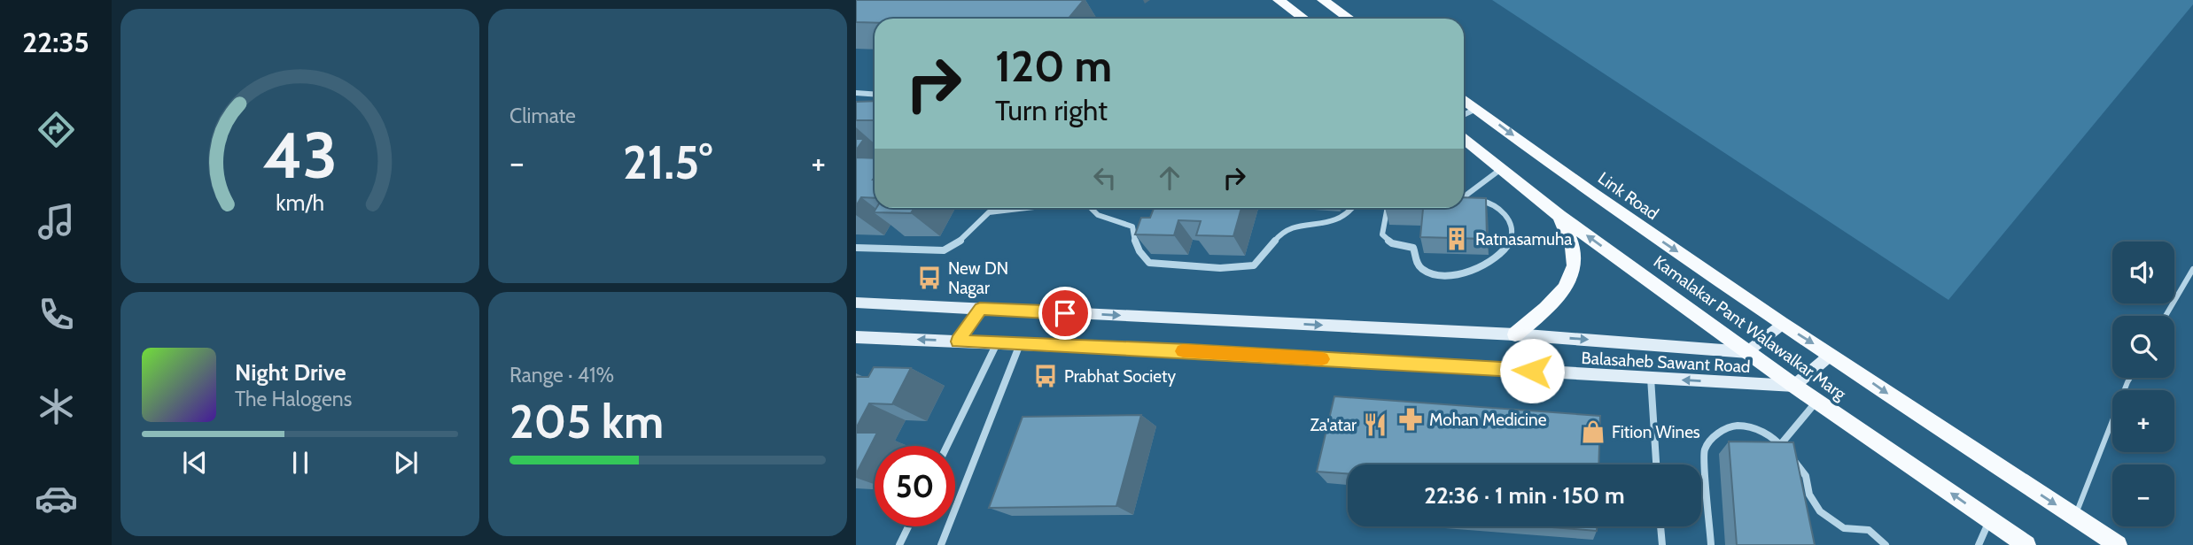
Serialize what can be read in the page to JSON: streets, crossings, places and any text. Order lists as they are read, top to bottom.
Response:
{
  "streets": {
    "main road": ["Link Road", "Kamalakar Pant Walawalkar Marg", "Balasaheb Sawant Road"]
  },
  "crossings": [
    ["Link Road", "Kamalakar Pant Walawalkar Marg"],
    ["Link Road", "Balasaheb Sawant Road"],
    ["Kamalakar Pant Walawalkar Marg", "Balasaheb Sawant Road"]
  ],
  "one_way": ["Link Road"],
  "places": {
    "building": ["Ratnasamuha"],
    "bus stop": ["New DN Nagar", "Prabhat Society"],
    "pharmacy": ["Mohan Medicine"],
    "restaurant": ["Za'atar"],
    "shop": ["Fition Wines"]
  },
  "page": {
    "tabs": "22:35",
    "tile": [
      "Climate",
      ["Range · 41%", "205 km"]
    ],
    "turn": ["120 m", "Turn right"],
    "heat": ["−", "21.5°", "+"],
    "map_buttons": ["+", "−"],
    "song": ["Night Drive", "The Halogens"],
    "limit": "50",
    "trip": "22:36 · 1 min · 150 m",
    "gauge": ["43", "km/h"]
  }
}
